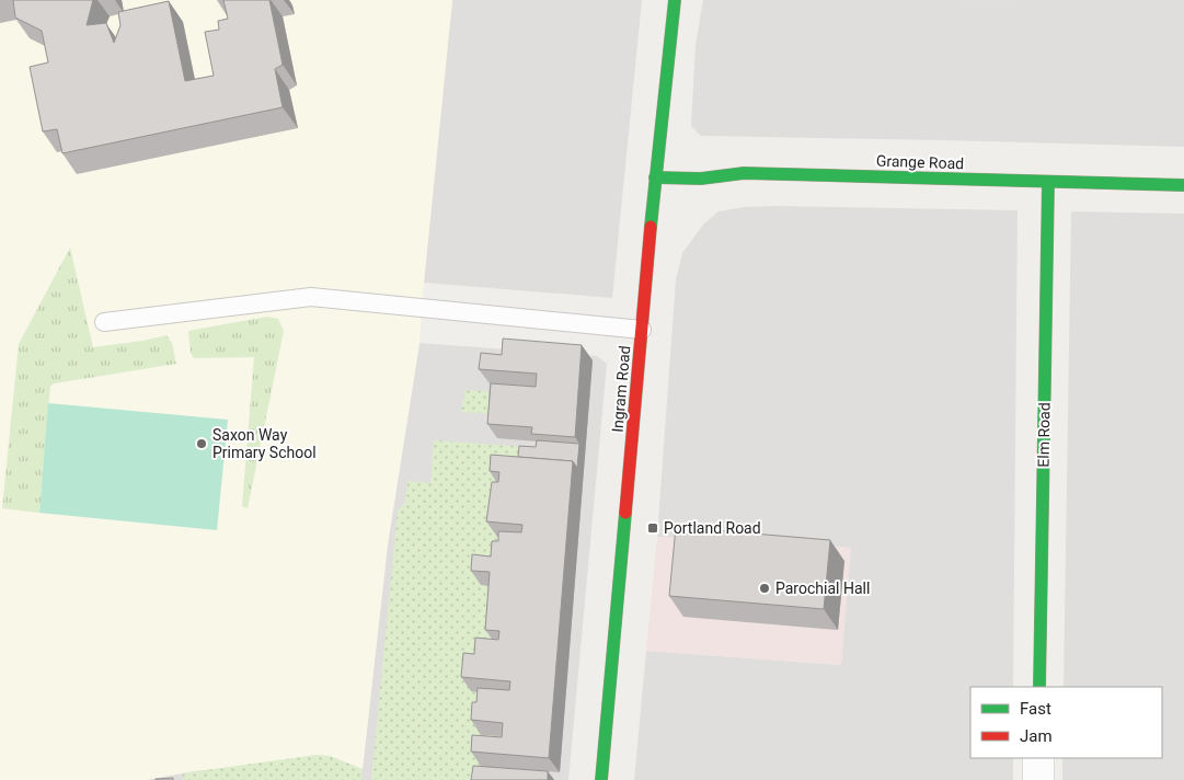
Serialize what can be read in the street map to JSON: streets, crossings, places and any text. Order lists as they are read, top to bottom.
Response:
{
  "streets": {
    "street": ["Grange Road", "Ingram Road", "Elm Road"]
  },
  "crossings": [
    ["Grange Road", "Ingram Road"],
    ["Grange Road", "Elm Road"]
  ],
  "places": {
    "other": ["Saxon Way Primary School", "Parochial Hall"],
    "transit": ["Portland Road"]
  },
  "legend": ["Fast", "Jam"]
}
